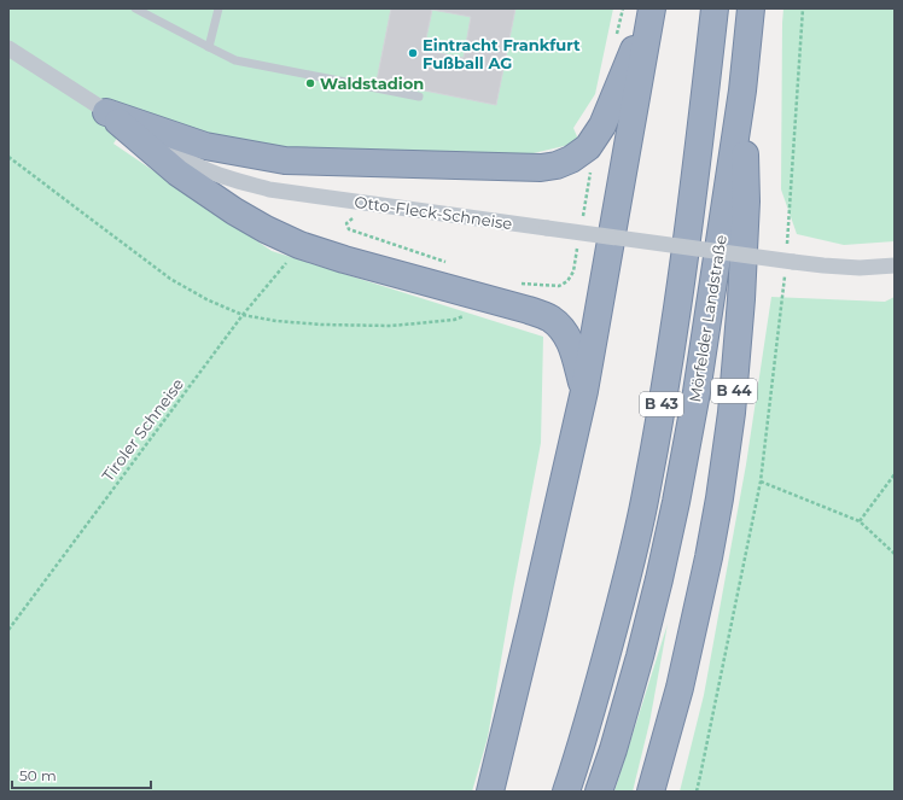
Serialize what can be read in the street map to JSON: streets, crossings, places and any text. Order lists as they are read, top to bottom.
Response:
{
  "streets": {
    "highway": ["Mörfelder Landstraße", "B 44", "B 43"],
    "street": ["Otto-Fleck-Schneise"],
    "path": ["Tiroler Schneise"]
  },
  "crossings": [
    ["Mörfelder Landstraße", "B 44"]
  ],
  "places": ["Eintracht Frankfurt Fußball AG", "Waldstadion"],
  "scale_bar": "50 m"
}
